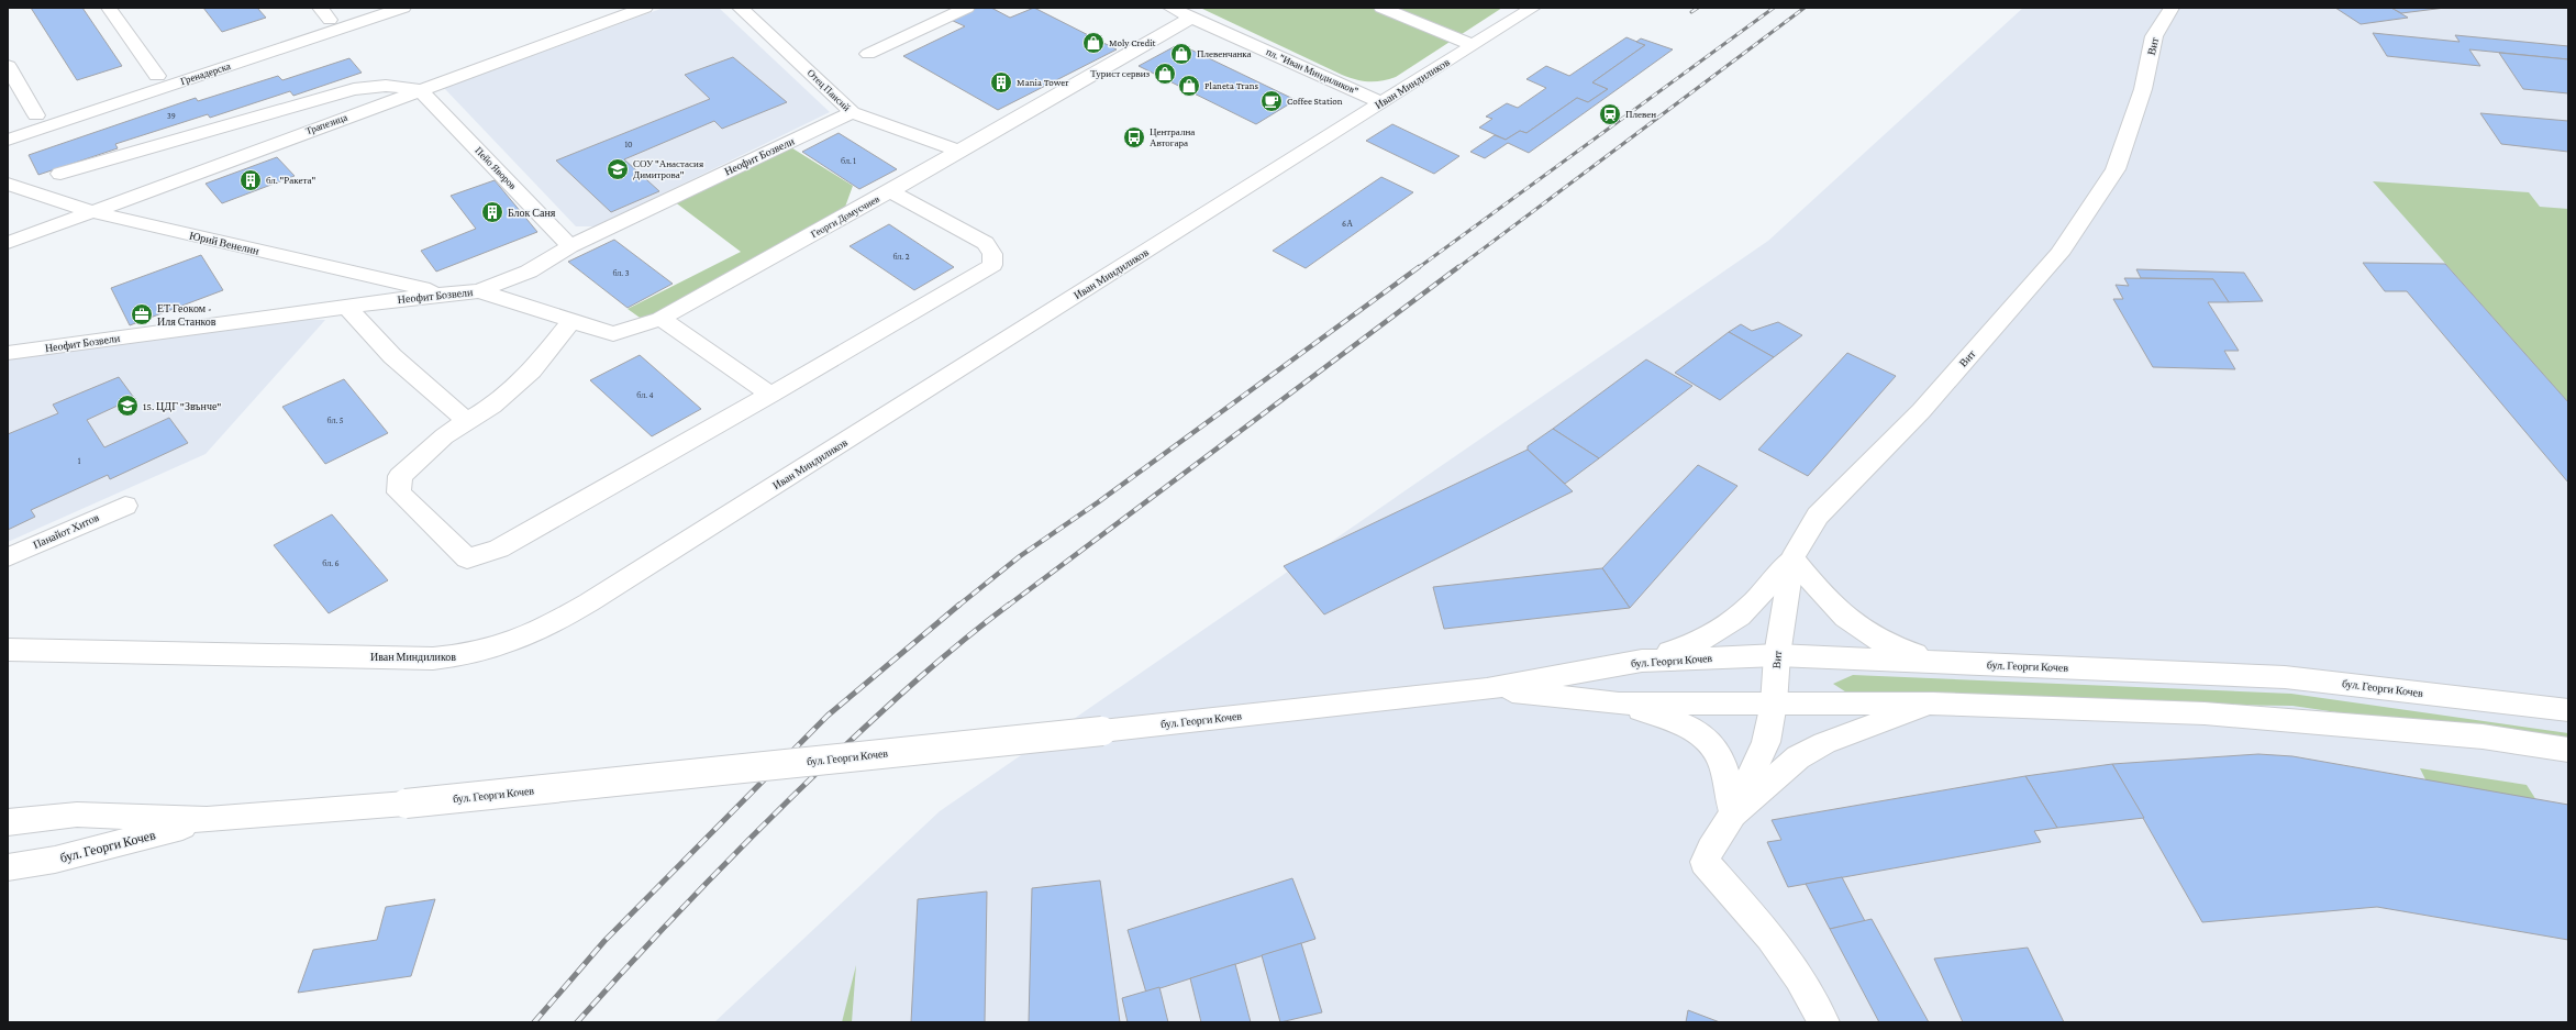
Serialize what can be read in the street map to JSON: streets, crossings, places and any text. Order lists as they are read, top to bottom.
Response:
{
  "streets": {
    "street": [
      "Вит",
      "пл. \"Иван Миндиликов\"",
      "Гренадерска",
      "Иван Миндиликов",
      "Отец Паисий",
      "Трапезица",
      "Неофит Бозвели",
      "Пейо Яворов",
      "Георги Домусчиев",
      "Юрий Венелин",
      "Панайот Хитов",
      "бул. Георги Кочев"
    ]
  },
  "crossings": [
    ["Вит", "бул. Георги Кочев"],
    ["пл. \"Иван Миндиликов\"", "Иван Миндиликов"],
    ["пл. \"Иван Миндиликов\"", "Георги Домусчиев"],
    ["Отец Паисий", "Неофит Бозвели"],
    ["Отец Паисий", "Георги Домусчиев"],
    ["Трапезица", "Пейо Яворов"],
    ["Трапезица", "Юрий Венелин"],
    ["Неофит Бозвели", "Пейо Яворов"],
    ["Неофит Бозвели", "Георги Домусчиев"],
    ["Неофит Бозвели", "Юрий Венелин"]
  ],
  "places": {
    "shop": [
      "Moly Credit",
      "Плевенчанка",
      "Турист сервиз",
      "Planeta Trans"
    ],
    "building": ["Mania Tower", "бл. \"Ракета\"", "Блок Саня"],
    "cafe": ["Coffee Station"],
    "station": ["Плевен"],
    "bus stop": ["Централна Автогара"],
    "school or university": ["СОУ \"Анастасия Димитрова\"", "15. ЦДГ \"Звънче\""],
    "office": ["ЕТ Геоком - Иля Станков"]
  },
  "house_numbers": [
    "39",
    "10",
    "бл. 1",
    "6А",
    "бл. 2",
    "бл. 3",
    "бл. 4",
    "бл. 5",
    "1",
    "бл. 6"
  ]
}
